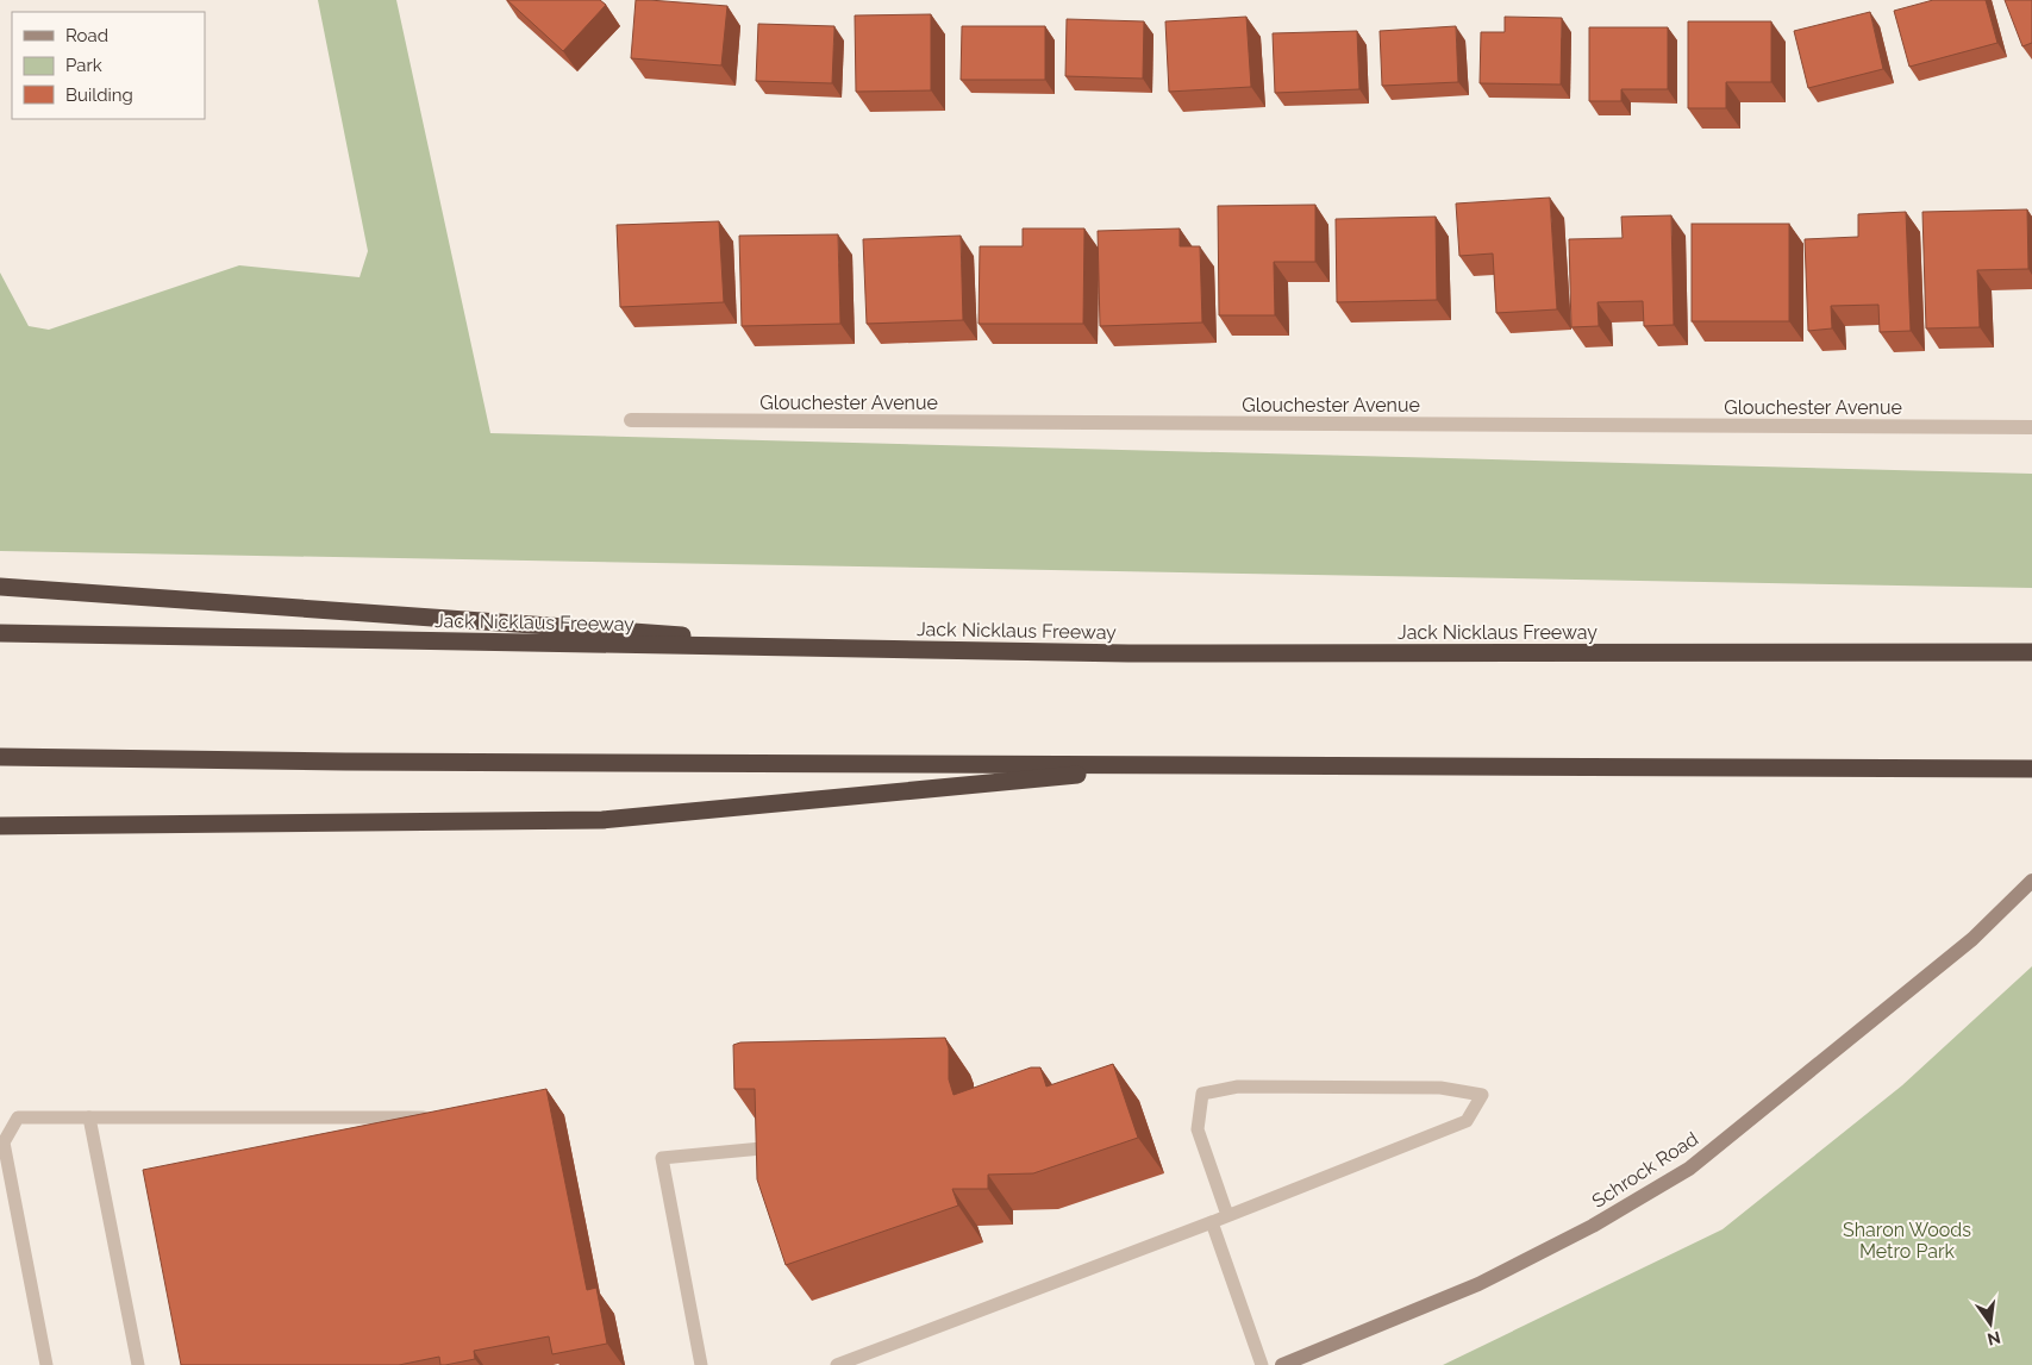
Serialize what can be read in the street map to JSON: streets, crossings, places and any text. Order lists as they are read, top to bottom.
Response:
{
  "streets": {
    "highway": ["Jack Nicklaus Freeway"],
    "main road": ["Schrock Road"],
    "street": ["Glouchester Avenue"]
  },
  "parks": ["Sharon Woods Metro Park"],
  "legend": ["Road", "Park", "Building"],
  "north": "bottom"
}
